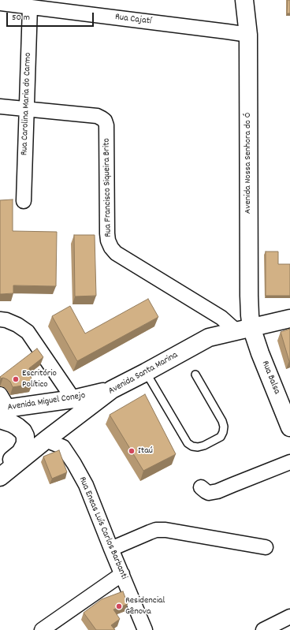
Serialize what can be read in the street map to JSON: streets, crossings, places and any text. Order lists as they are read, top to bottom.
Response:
{
  "streets": {
    "main road": [
      "Avenida Nossa Senhora do Ó",
      "Avenida Santa Marina",
      "Rua Balsa",
      "Avenida Miguel Conejo"
    ],
    "street": [
      "Rua Cajatí",
      "Rua Carolina Maria do Carmo",
      "Rua Francisco Siqueira Brito",
      "Rua Eneas Luís Carlos Barbanti"
    ]
  },
  "crossings": [
    ["Rua Cajatí", "Rua Carolina Maria do Carmo"],
    ["Rua Cajatí", "Avenida Nossa Senhora do Ó"],
    ["Rua Carolina Maria do Carmo", "Rua Francisco Siqueira Brito"],
    ["Avenida Nossa Senhora do Ó", "Rua Francisco Siqueira Brito"],
    ["Avenida Nossa Senhora do Ó", "Avenida Santa Marina"],
    ["Avenida Nossa Senhora do Ó", "Rua Balsa"],
    ["Rua Francisco Siqueira Brito", "Avenida Santa Marina"],
    ["Rua Francisco Siqueira Brito", "Rua Balsa"],
    ["Avenida Santa Marina", "Rua Balsa"],
    ["Avenida Santa Marina", "Avenida Miguel Conejo"],
    ["Avenida Santa Marina", "Rua Eneas Luís Carlos Barbanti"]
  ],
  "places": ["Escritório Político", "Itaú", "Residencial Gênova"],
  "scale_bar": "50 m"
}
